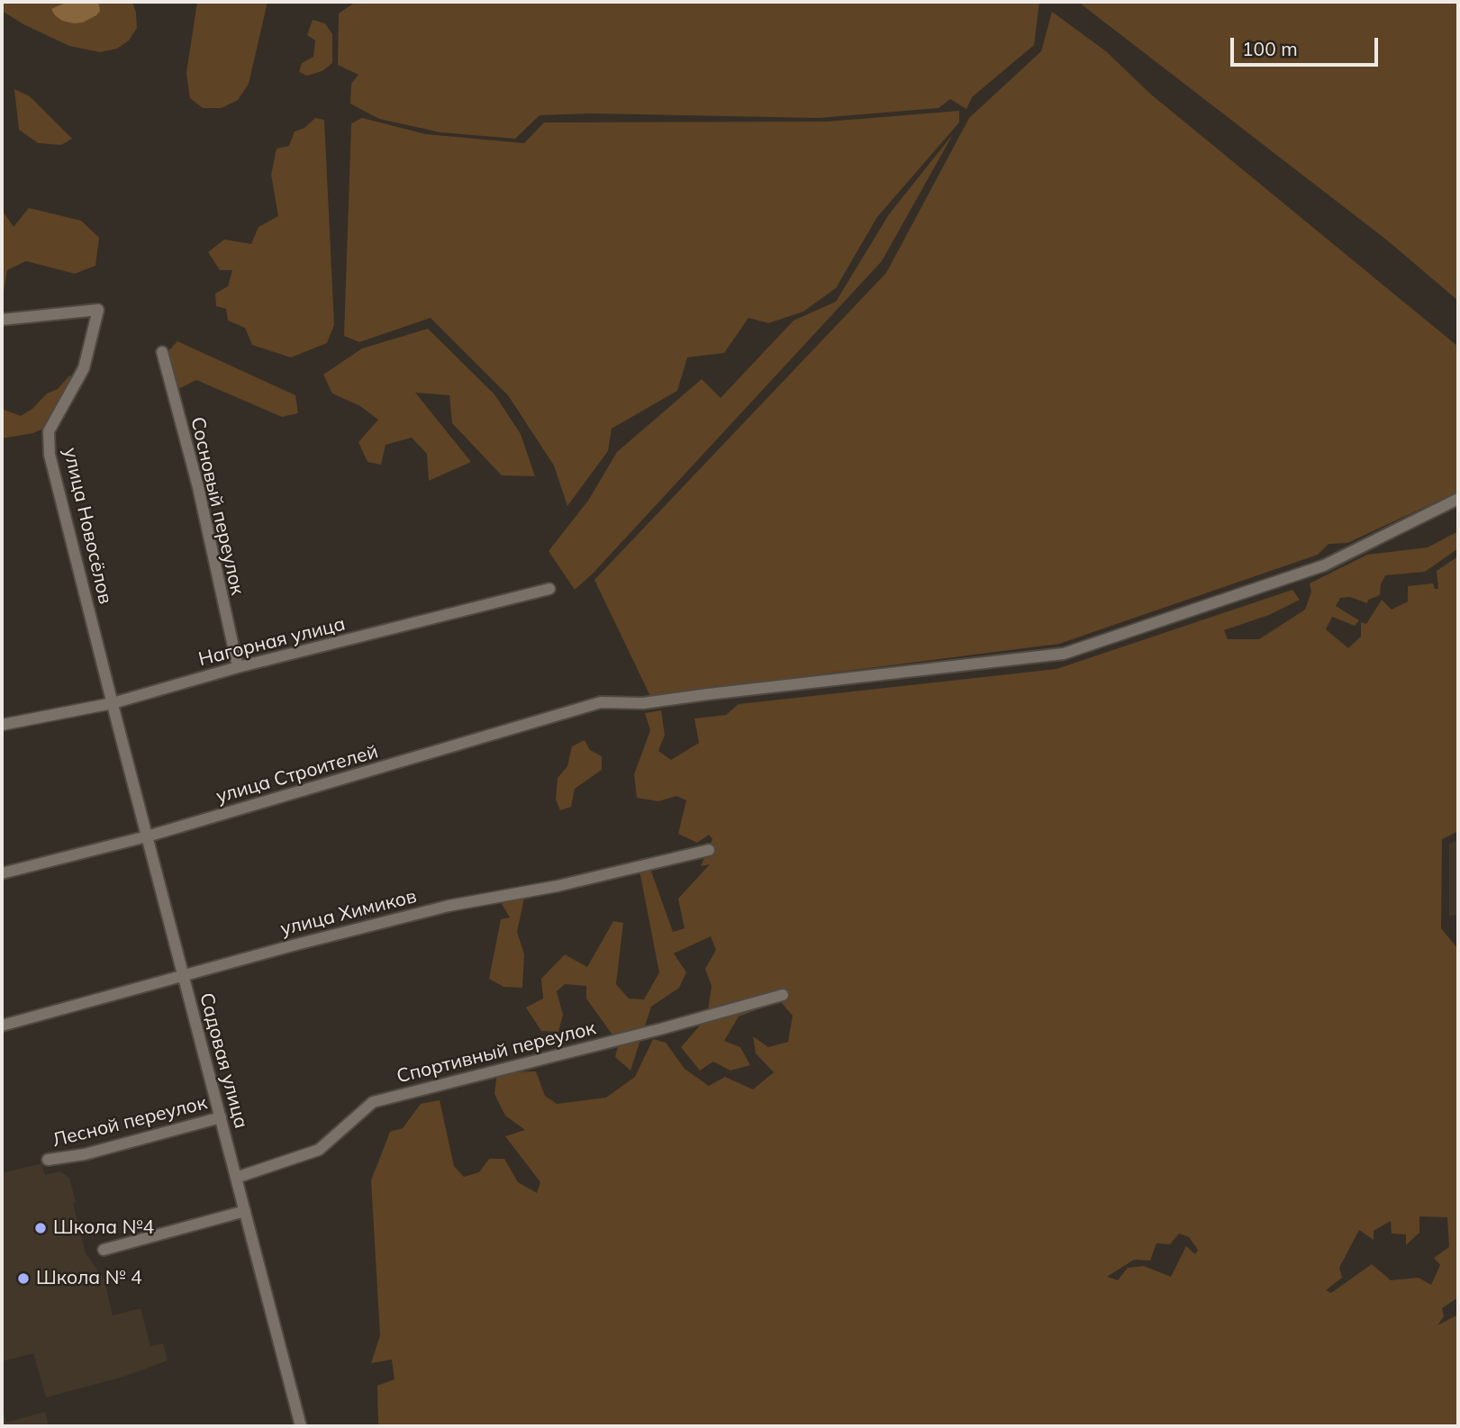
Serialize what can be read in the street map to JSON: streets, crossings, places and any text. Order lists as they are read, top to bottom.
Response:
{
  "streets": {
    "street": [
      "Сосновый переулок",
      "улица Новосёлов",
      "Нагорная улица",
      "улица Строителей",
      "улица Химиков",
      "Спортивный переулок",
      "Садовая улица",
      "Лесной переулок"
    ]
  },
  "crossings": [
    ["Сосновый переулок", "Нагорная улица"],
    ["улица Новосёлов", "Нагорная улица"],
    ["улица Новосёлов", "Садовая улица"],
    ["Нагорная улица", "Садовая улица"],
    ["улица Строителей", "Садовая улица"],
    ["улица Химиков", "Садовая улица"],
    ["Спортивный переулок", "Садовая улица"],
    ["Садовая улица", "Лесной переулок"]
  ],
  "places": ["Школа №4", "Школа № 4"],
  "scale_bar": "100 m"
}
